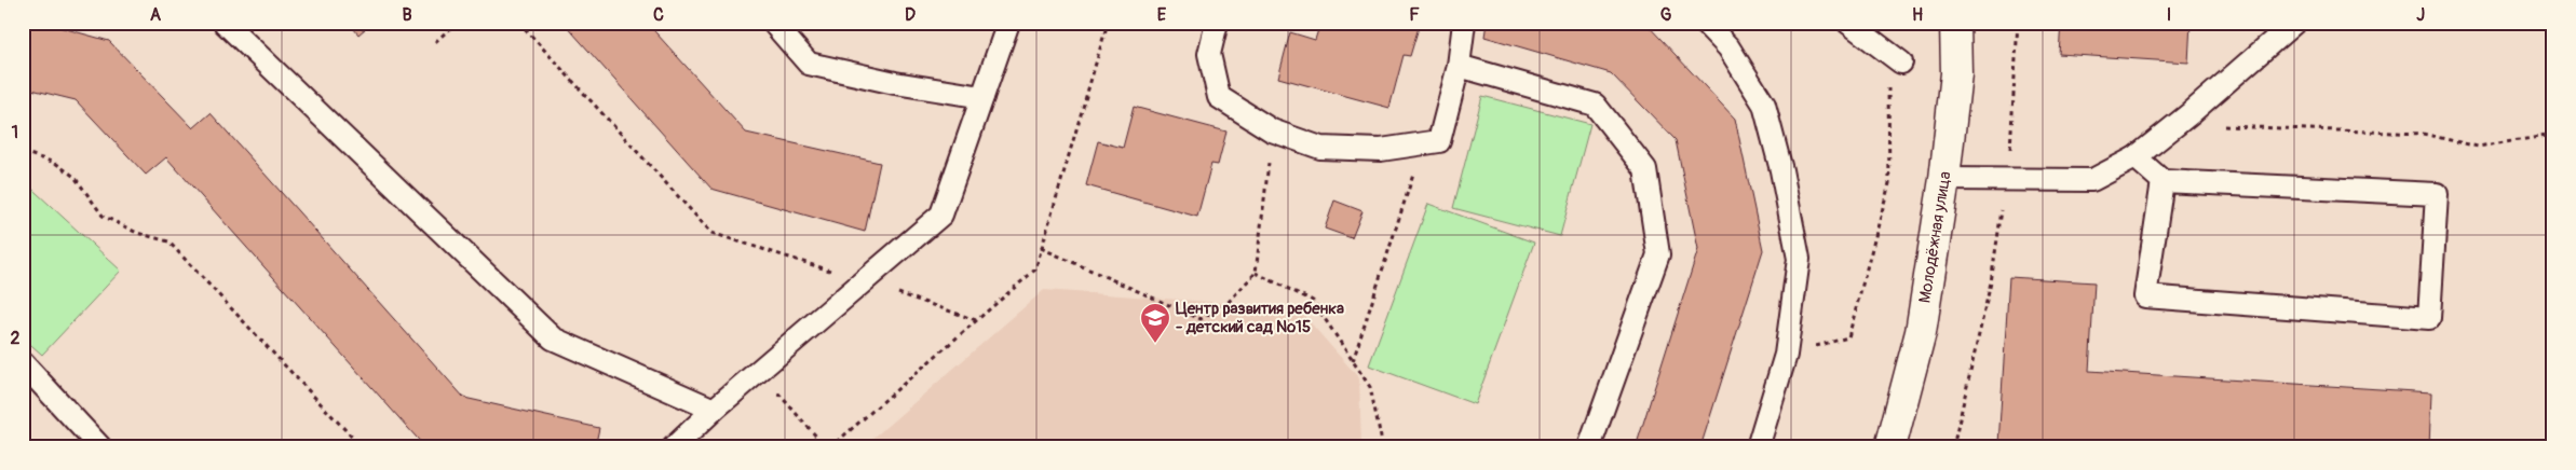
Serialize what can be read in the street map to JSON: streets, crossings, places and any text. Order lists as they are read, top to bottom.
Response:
{
  "streets": {
    "street": ["Молодёжная улица"]
  },
  "places": {
    "school or university": ["Центр развития ребенка - детский сад №15"]
  },
  "grid": {
    "columns": [
      "A",
      "B",
      "C",
      "D",
      "E",
      "F",
      "G",
      "H",
      "I",
      "J"
    ],
    "rows": ["1", "2"]
  }
}
